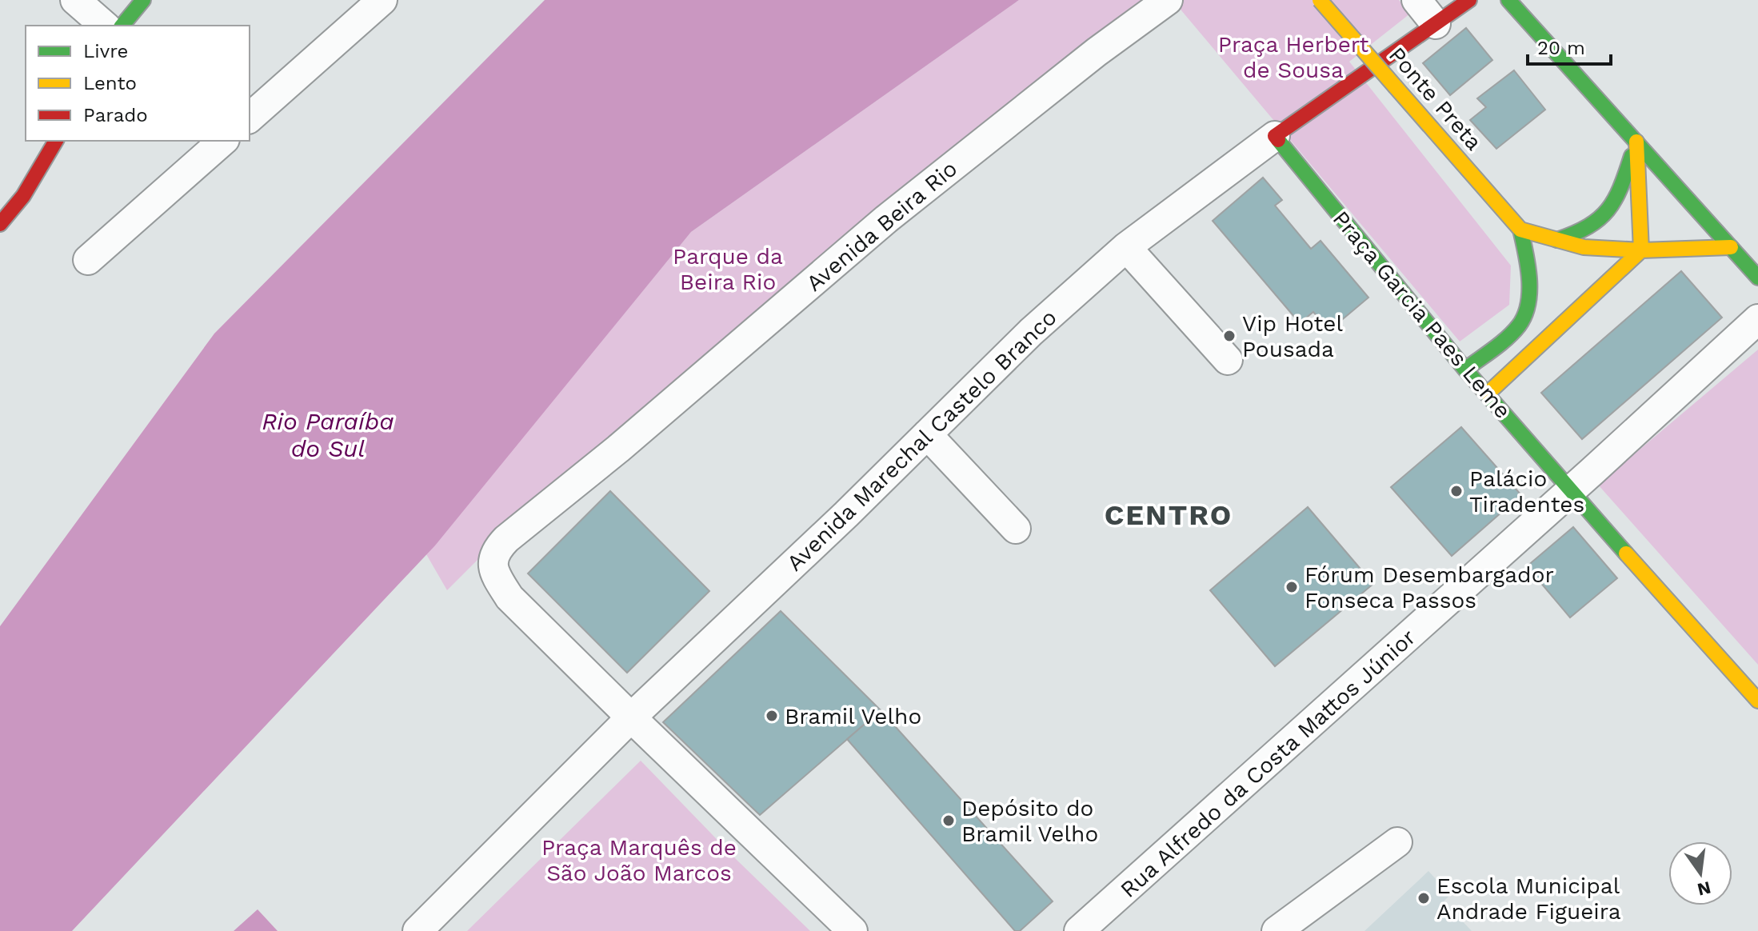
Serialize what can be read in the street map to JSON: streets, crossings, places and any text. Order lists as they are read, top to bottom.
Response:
{
  "streets": {
    "street": [
      "Ponte Preta",
      "Avenida Beira Rio",
      "Praça Garcia Paes Leme",
      "Avenida Marechal Castelo Branco",
      "Rua Alfredo da Costa Mattos Júnior"
    ]
  },
  "crossings": [
    ["Avenida Beira Rio", "Avenida Marechal Castelo Branco"],
    ["Praça Garcia Paes Leme", "Avenida Marechal Castelo Branco"],
    ["Praça Garcia Paes Leme", "Rua Alfredo da Costa Mattos Júnior"]
  ],
  "districts": ["CENTRO"],
  "water": ["Rio Paraíba do Sul"],
  "parks": ["Praça Herbert de Sousa", "Parque da Beira Rio", "Praça Marquês de São João Marcos"],
  "places": [
    "Vip Hotel Pousada",
    "Palácio Tiradentes",
    "Fórum Desembargador Fonseca Passos",
    "Bramil Velho",
    "Depósito do Bramil Velho",
    "Escola Municipal Andrade Figueira"
  ],
  "legend": ["Livre", "Lento", "Parado"],
  "scale_bar": "20 m",
  "north": "bottom"
}
